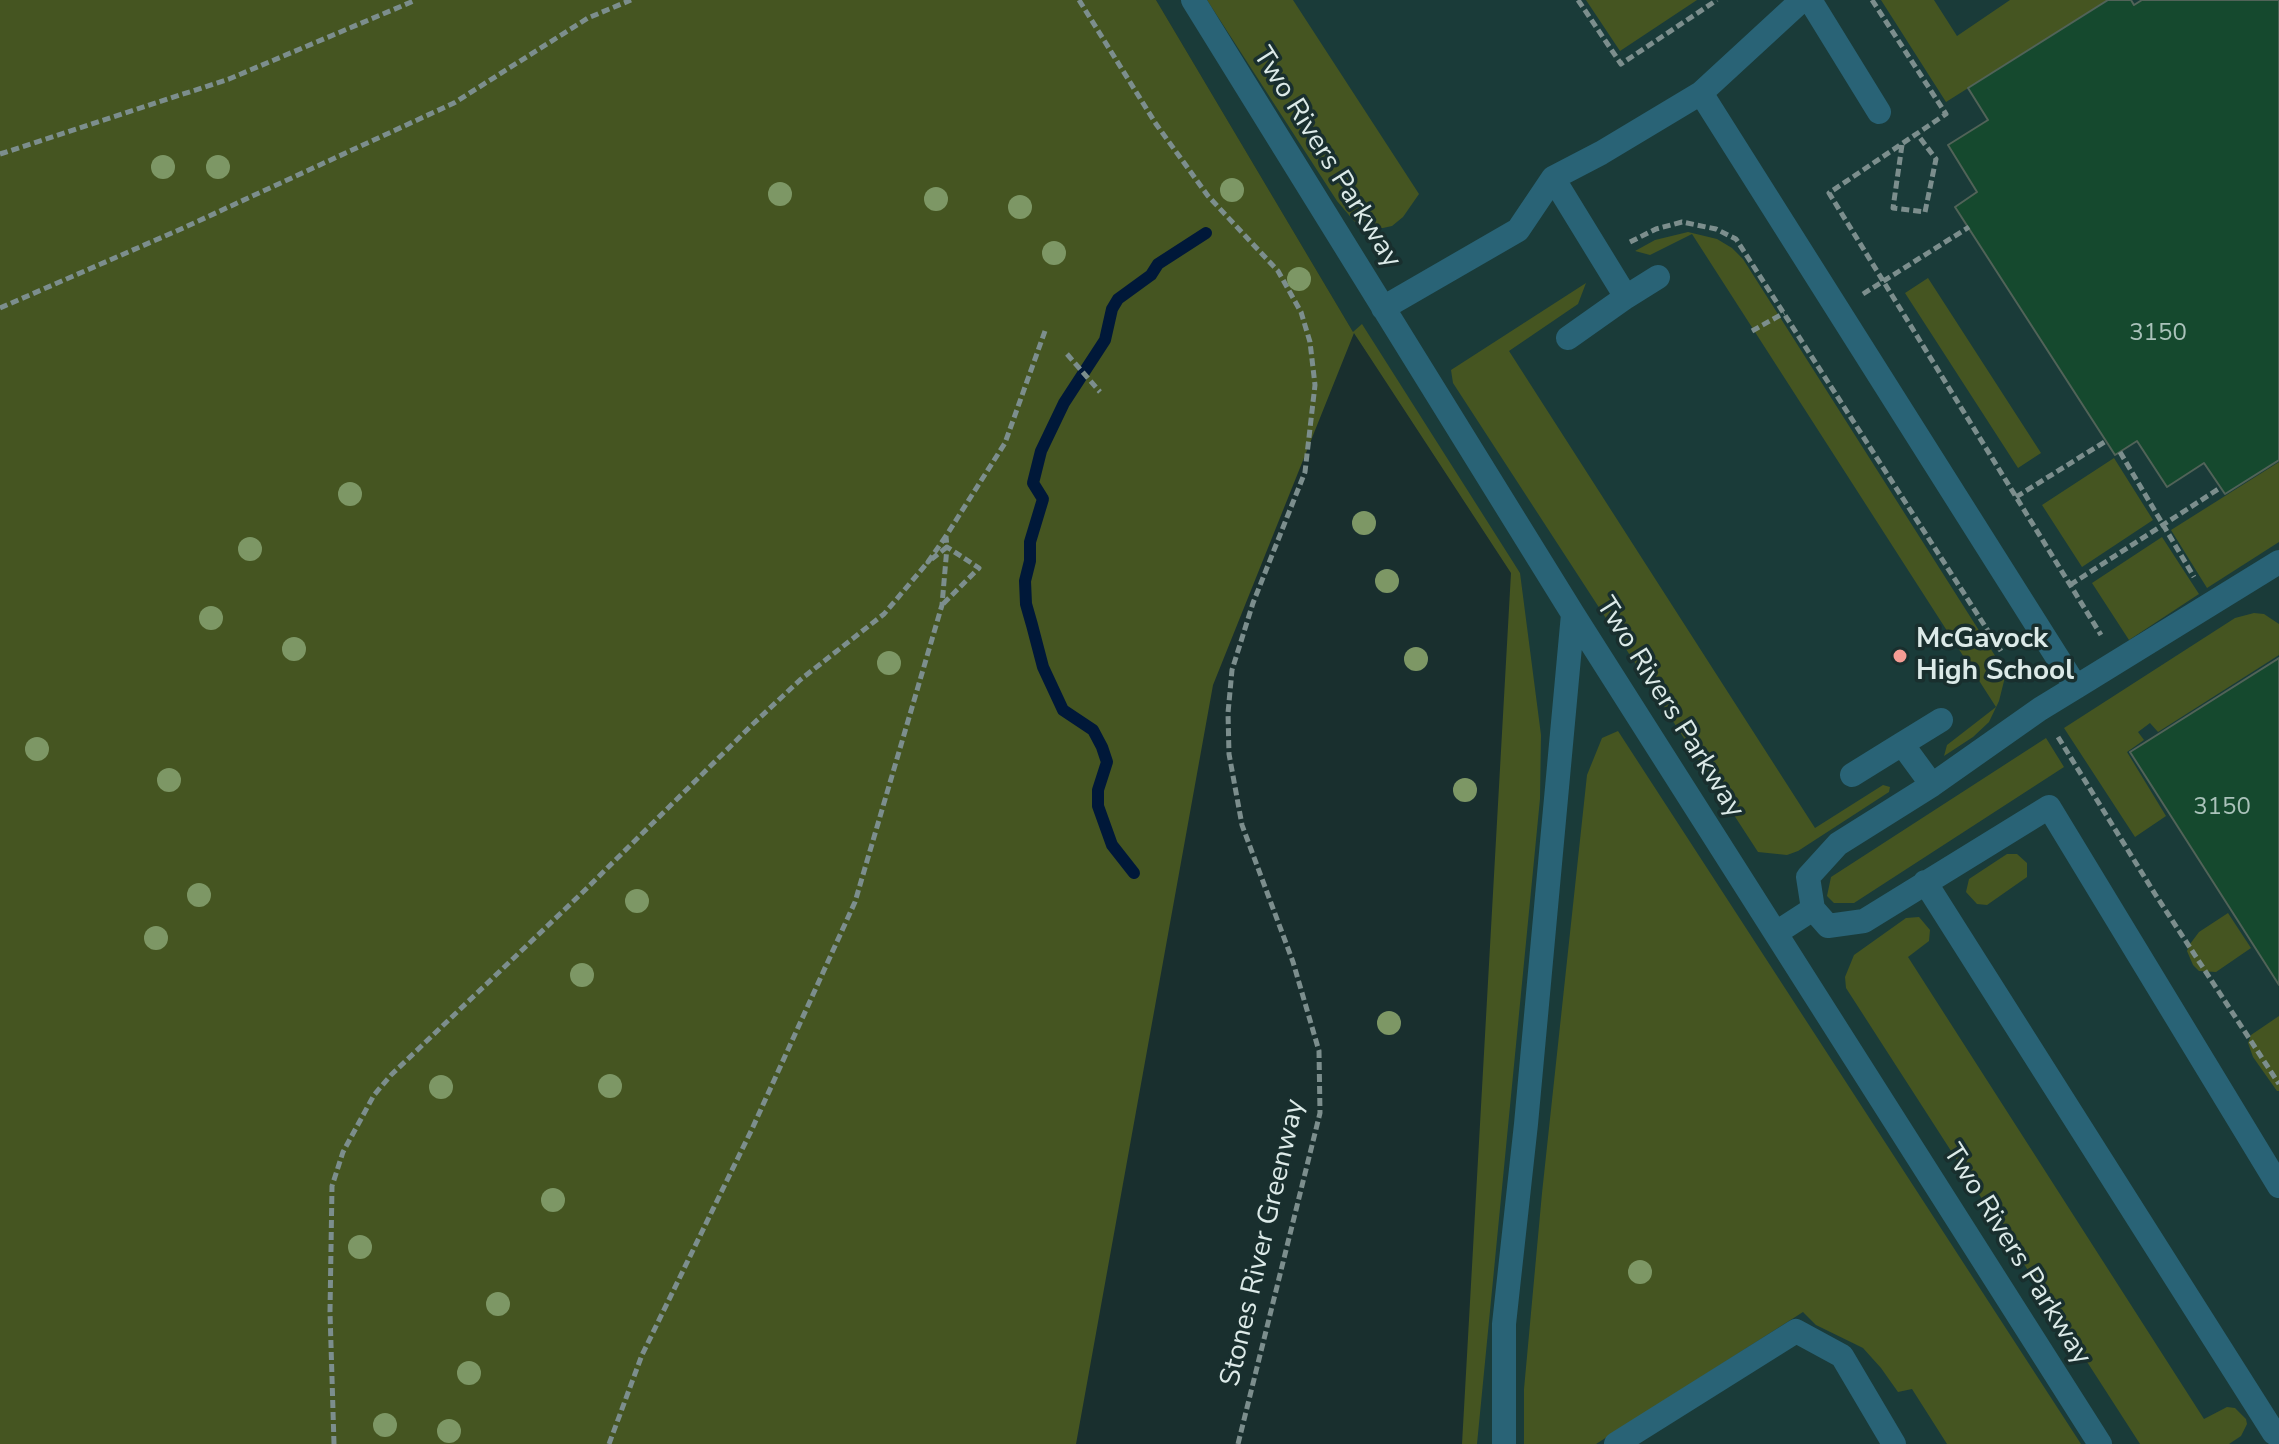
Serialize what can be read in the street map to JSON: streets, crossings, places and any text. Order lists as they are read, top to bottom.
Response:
{
  "streets": {
    "lane": ["Two Rivers Parkway"],
    "path": ["Stones River Greenway"]
  },
  "places": ["McGavock High School"],
  "house_numbers": ["3150", "3150"]
}
